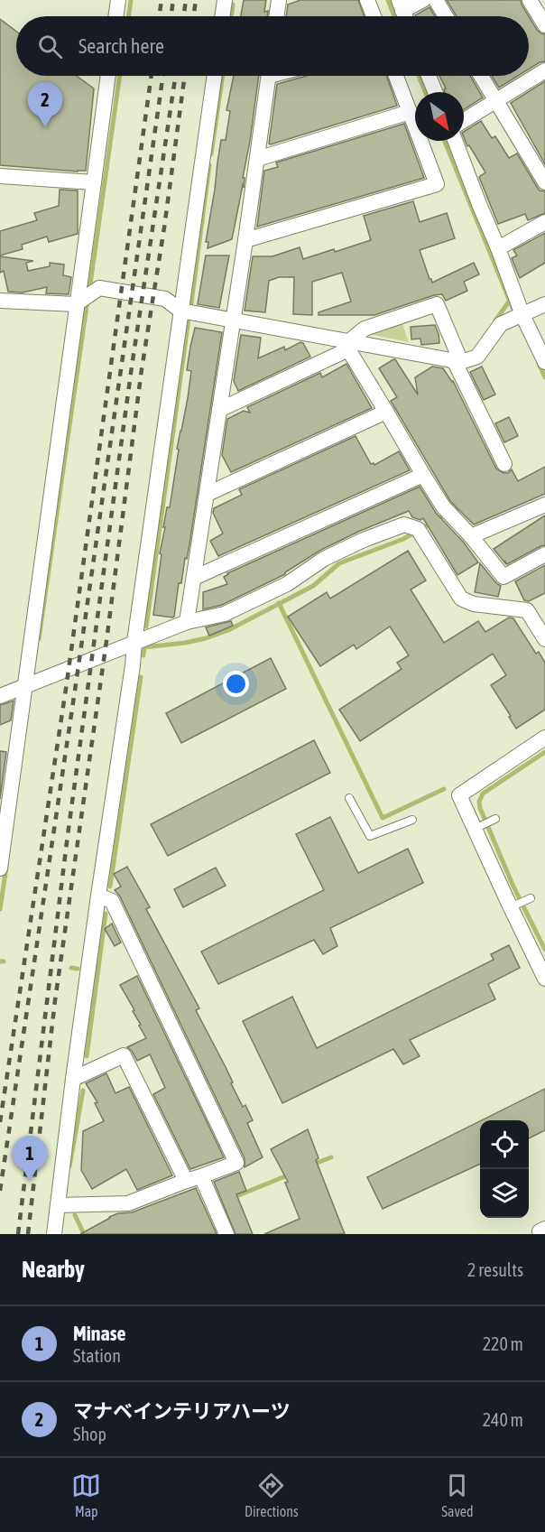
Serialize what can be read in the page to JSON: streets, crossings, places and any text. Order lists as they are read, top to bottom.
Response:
{
  "north": "bottom right",
  "page": {
    "search": "Search here",
    "pins": ["2", "1"],
    "heading": ["Nearby", "2 results"],
    "list": [
      {
        "mark": "1",
        "name": "Minase",
        "note": "Station",
        "value": "220 m"
      },
      {
        "mark": "2",
        "name": "マナベインテリアハーツ",
        "note": "Shop",
        "value": "240 m"
      }
    ],
    "nav": ["Map", "Directions", "Saved"]
  }
}
